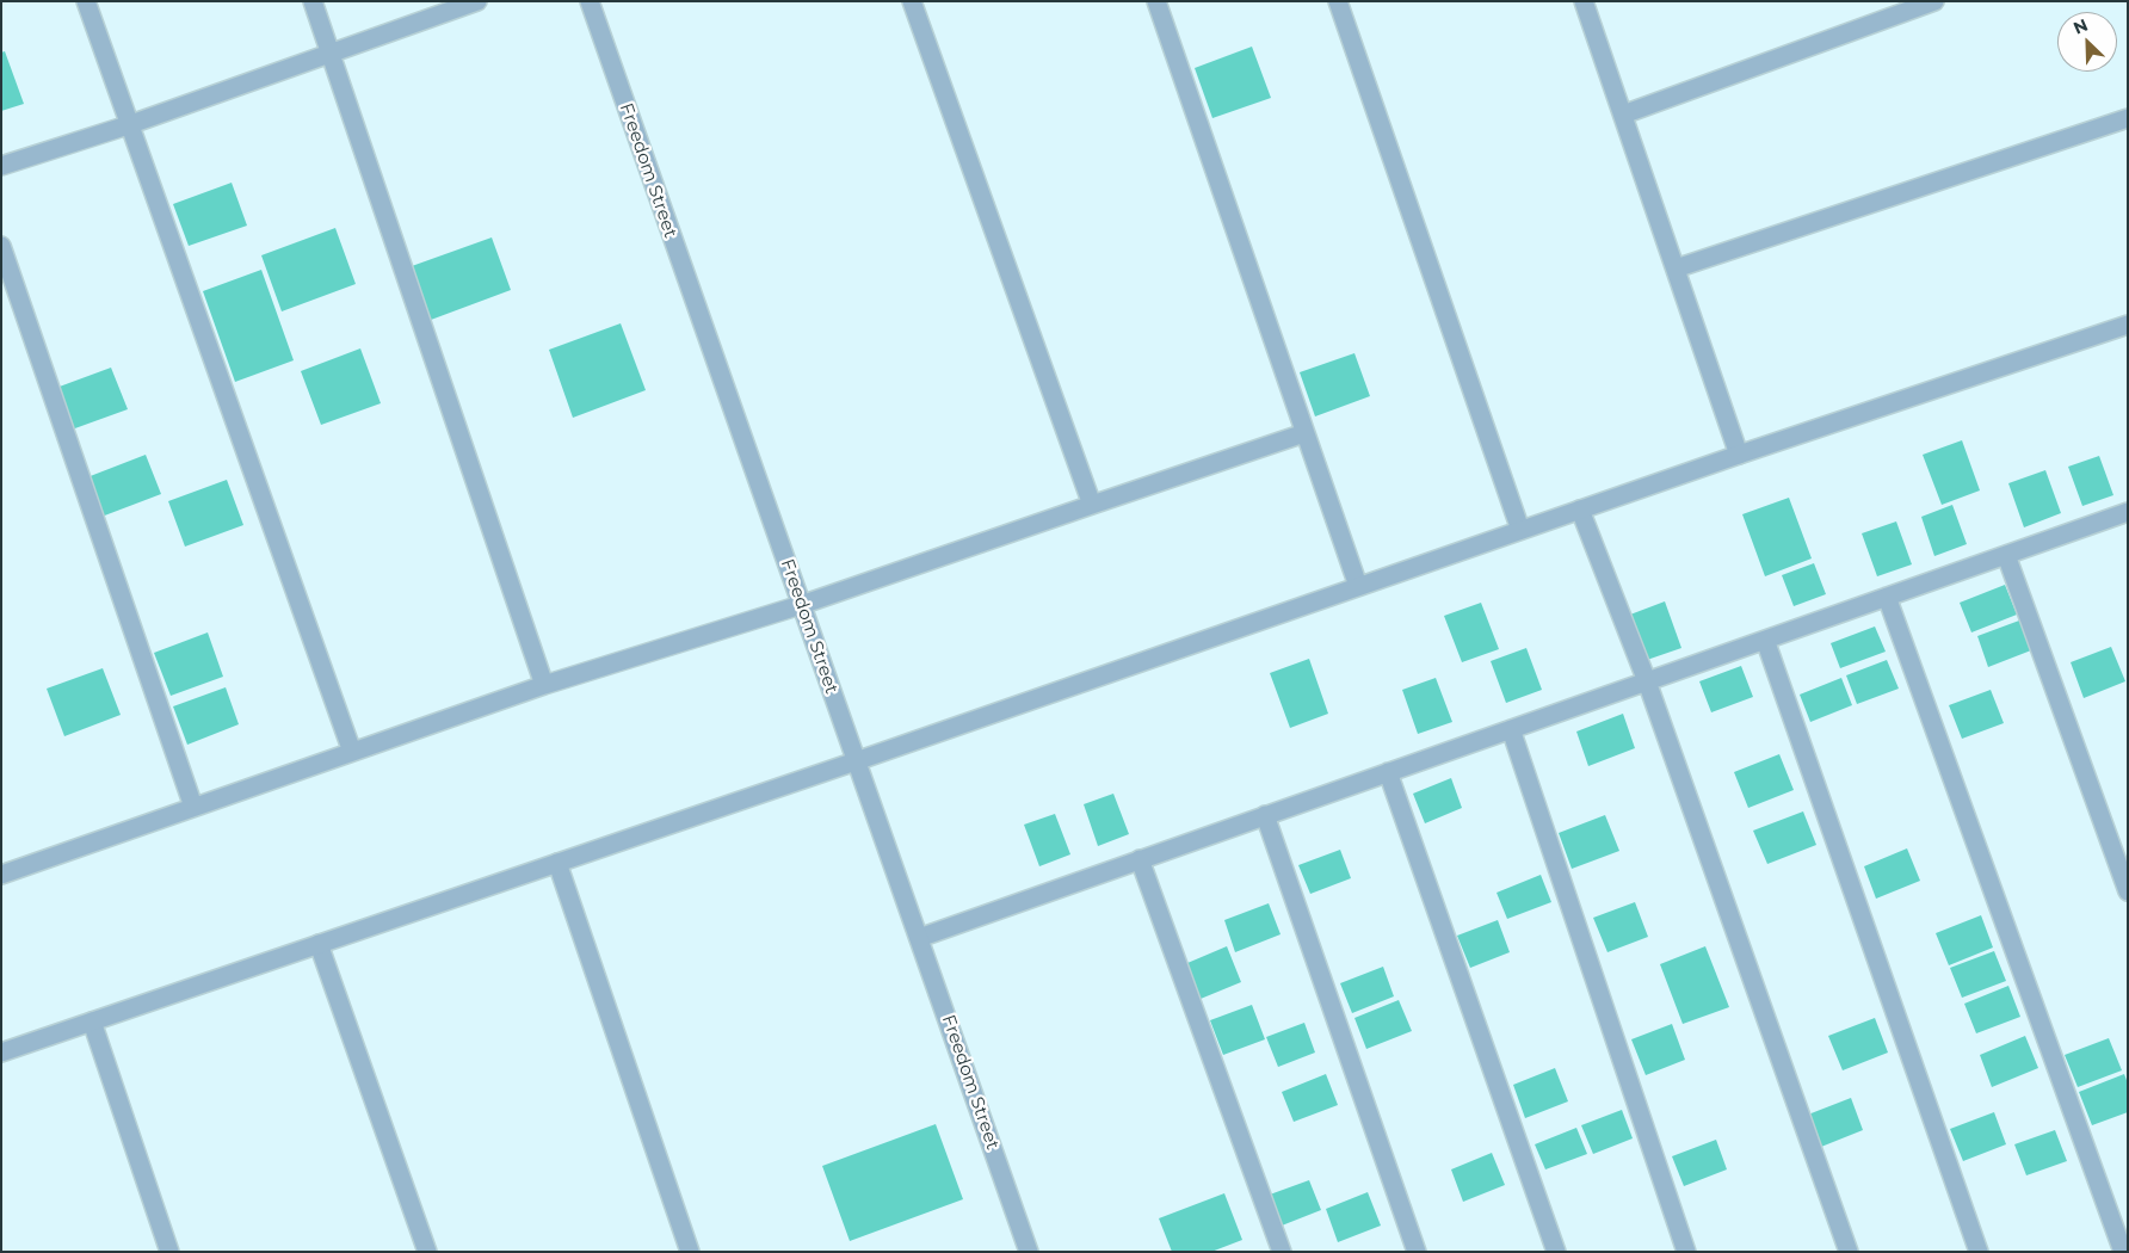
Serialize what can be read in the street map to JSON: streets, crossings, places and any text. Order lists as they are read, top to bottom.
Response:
{
  "streets": {
    "street": ["Freedom Street"]
  },
  "north": "top left"
}
